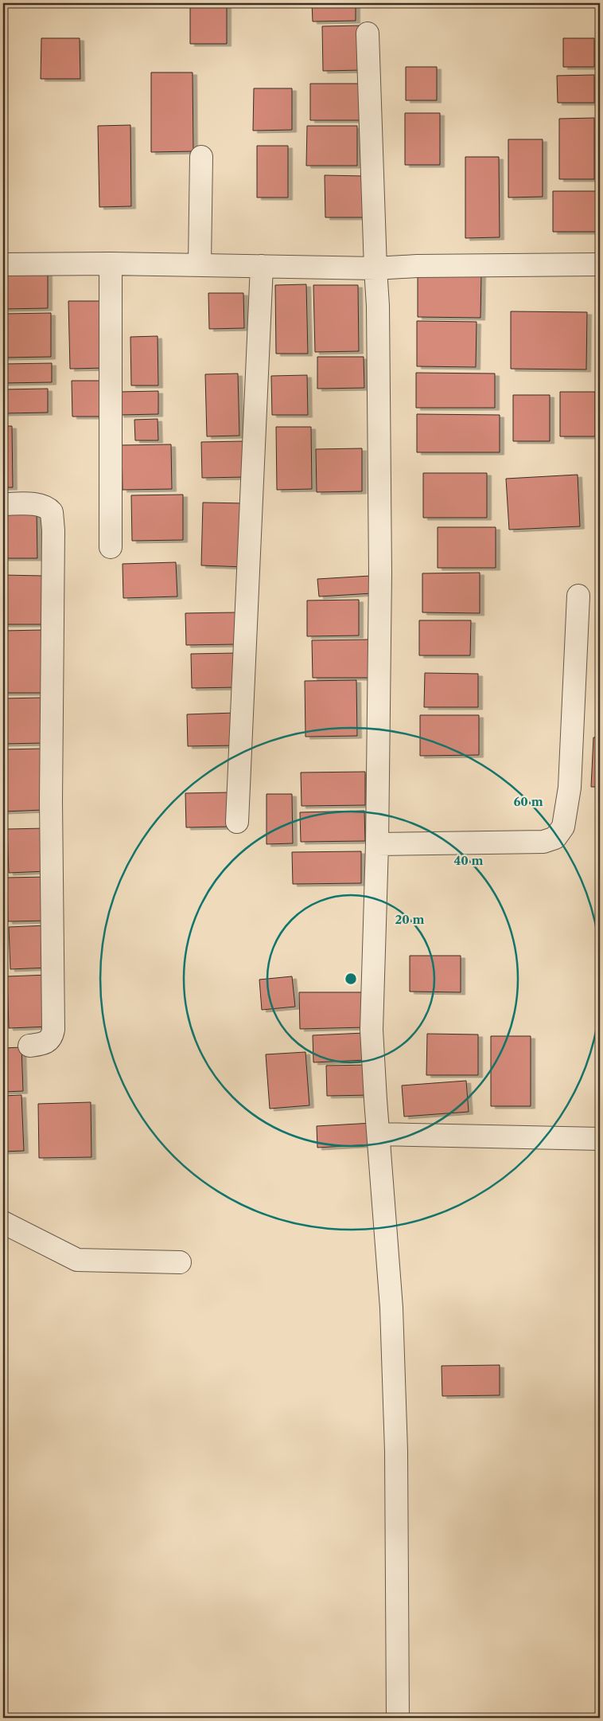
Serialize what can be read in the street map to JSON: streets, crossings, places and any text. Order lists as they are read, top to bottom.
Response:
{
  "rings": ["60 m", "40 m", "20 m"]
}
